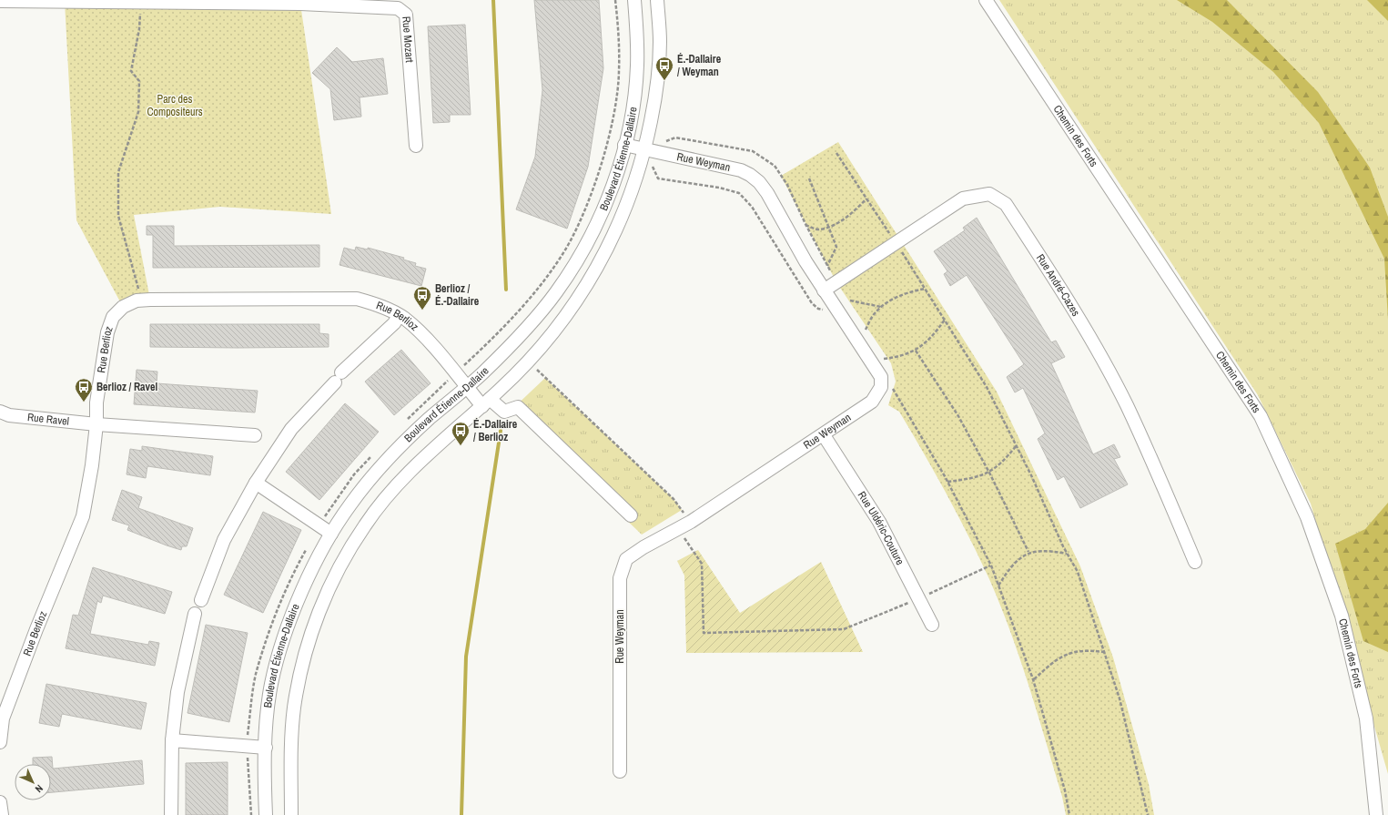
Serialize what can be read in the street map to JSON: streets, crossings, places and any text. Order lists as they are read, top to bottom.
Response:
{
  "streets": {
    "street": [
      "Rue Mozart",
      "Chemin des Forts",
      "Boulevard Étienne-Dallaire",
      "Rue Weyman",
      "Rue André-Cazes",
      "Rue Berlioz",
      "Rue Ravel",
      "Rue Uldéric-Couture"
    ]
  },
  "crossings": [
    ["Boulevard Étienne-Dallaire", "Rue Weyman"],
    ["Boulevard Étienne-Dallaire", "Rue Berlioz"],
    ["Rue Weyman", "Rue André-Cazes"],
    ["Rue Weyman", "Rue Uldéric-Couture"],
    ["Rue Berlioz", "Rue Ravel"]
  ],
  "parks": ["Parc des Compositeurs"],
  "places": {
    "bus stop": [
      "É.-Dallaire / Weyman",
      "Berlioz / É.-Dallaire",
      "Berlioz / Ravel",
      "É.-Dallaire / Berlioz"
    ]
  },
  "north": "bottom right"
}
